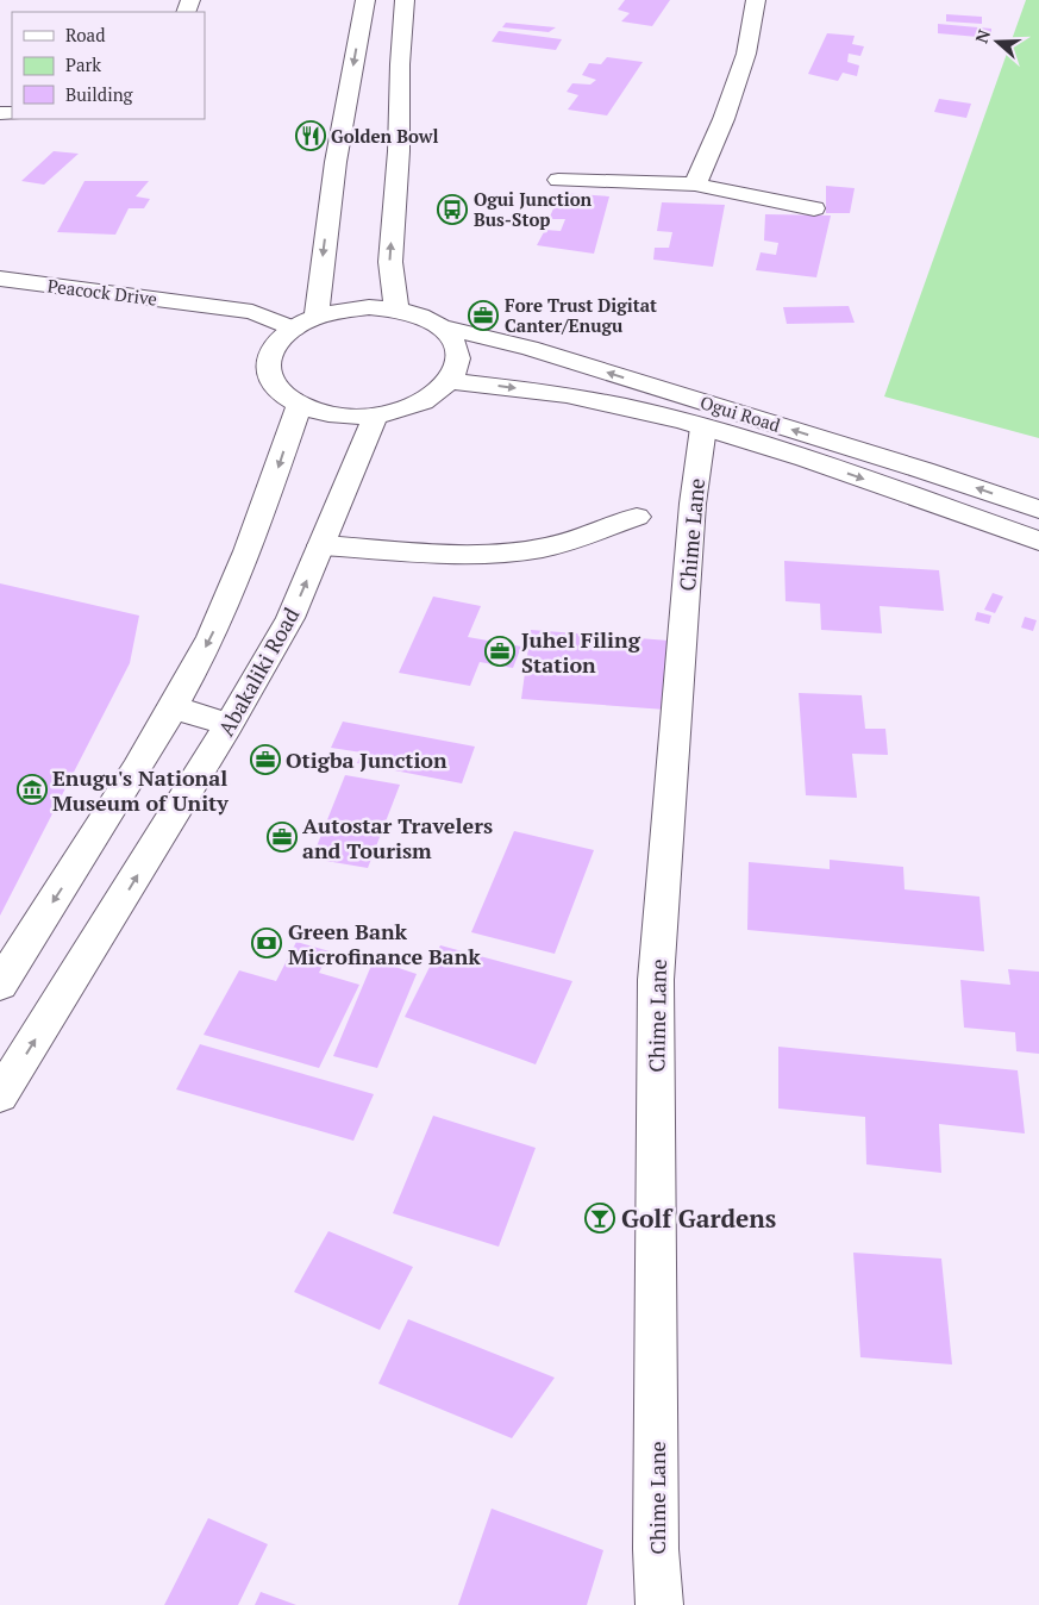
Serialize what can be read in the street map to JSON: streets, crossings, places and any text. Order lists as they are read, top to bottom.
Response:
{
  "streets": {
    "main road": [
      "Peacock Drive",
      "Ogui Road",
      "Chime Lane",
      "Abakaliki Road"
    ]
  },
  "crossings": [
    ["Peacock Drive", "Ogui Road"],
    ["Peacock Drive", "Abakaliki Road"],
    ["Ogui Road", "Chime Lane"],
    ["Ogui Road", "Abakaliki Road"]
  ],
  "places": {
    "restaurant": ["Golden Bowl"],
    "bus stop": ["Ogui Junction Bus-Stop"],
    "office": [
      "Fore Trust Digitat Canter/Enugu",
      "Juhel Filing Station",
      "Otigba Junction",
      "Autostar Travelers and Tourism"
    ],
    "museum": ["Enugu's National Museum of Unity"],
    "bank": ["Green Bank Microfinance Bank"],
    "bar": ["Golf Gardens"]
  },
  "legend": ["Road", "Park", "Building"],
  "north": "left"
}
